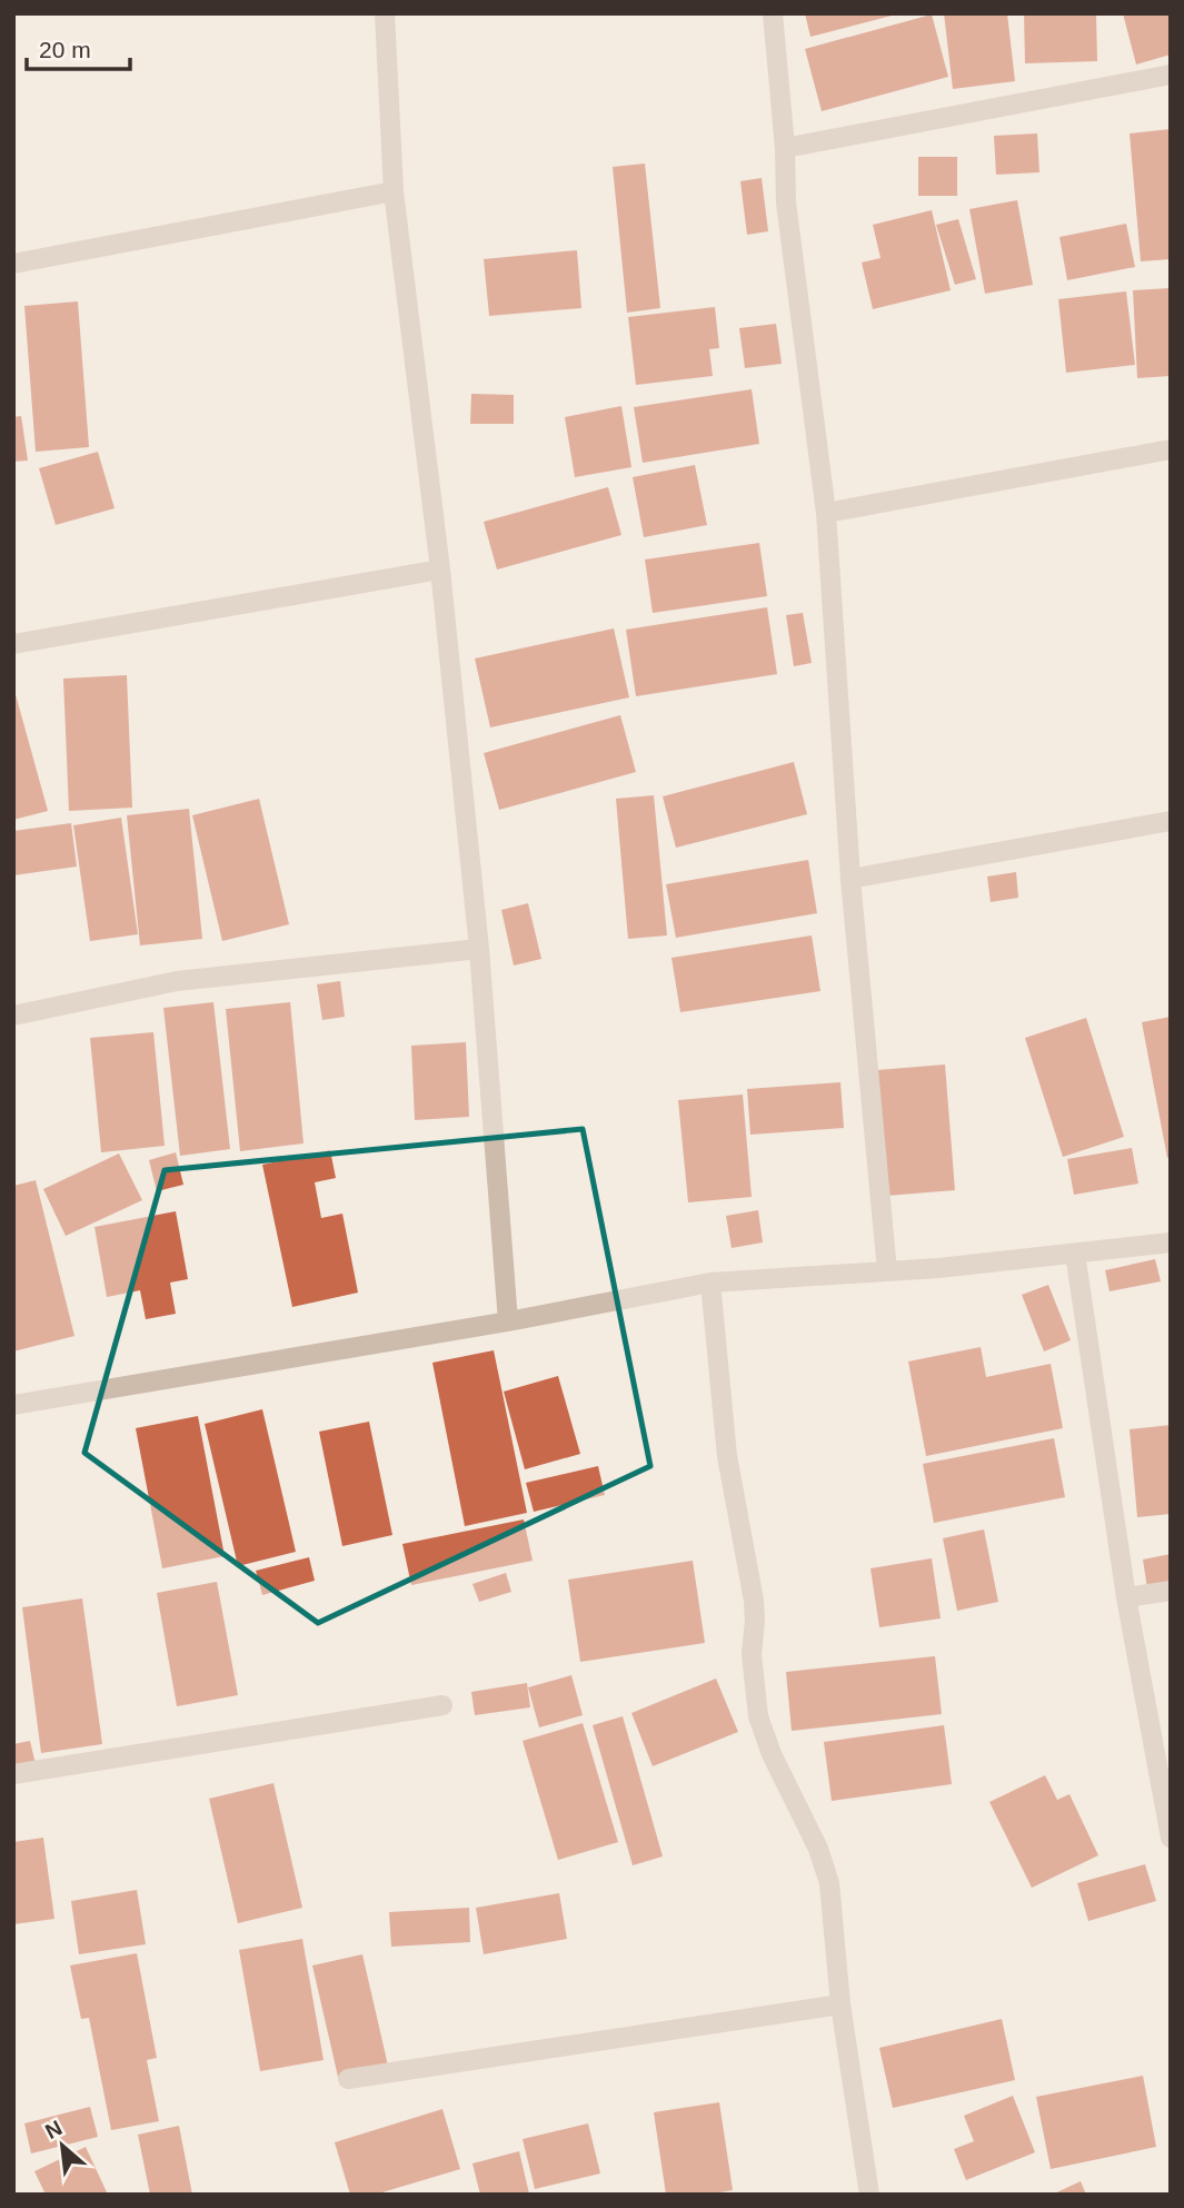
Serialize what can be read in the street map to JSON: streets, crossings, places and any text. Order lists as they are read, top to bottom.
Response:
{
  "scale_bar": "20 m",
  "north": "top left"
}
